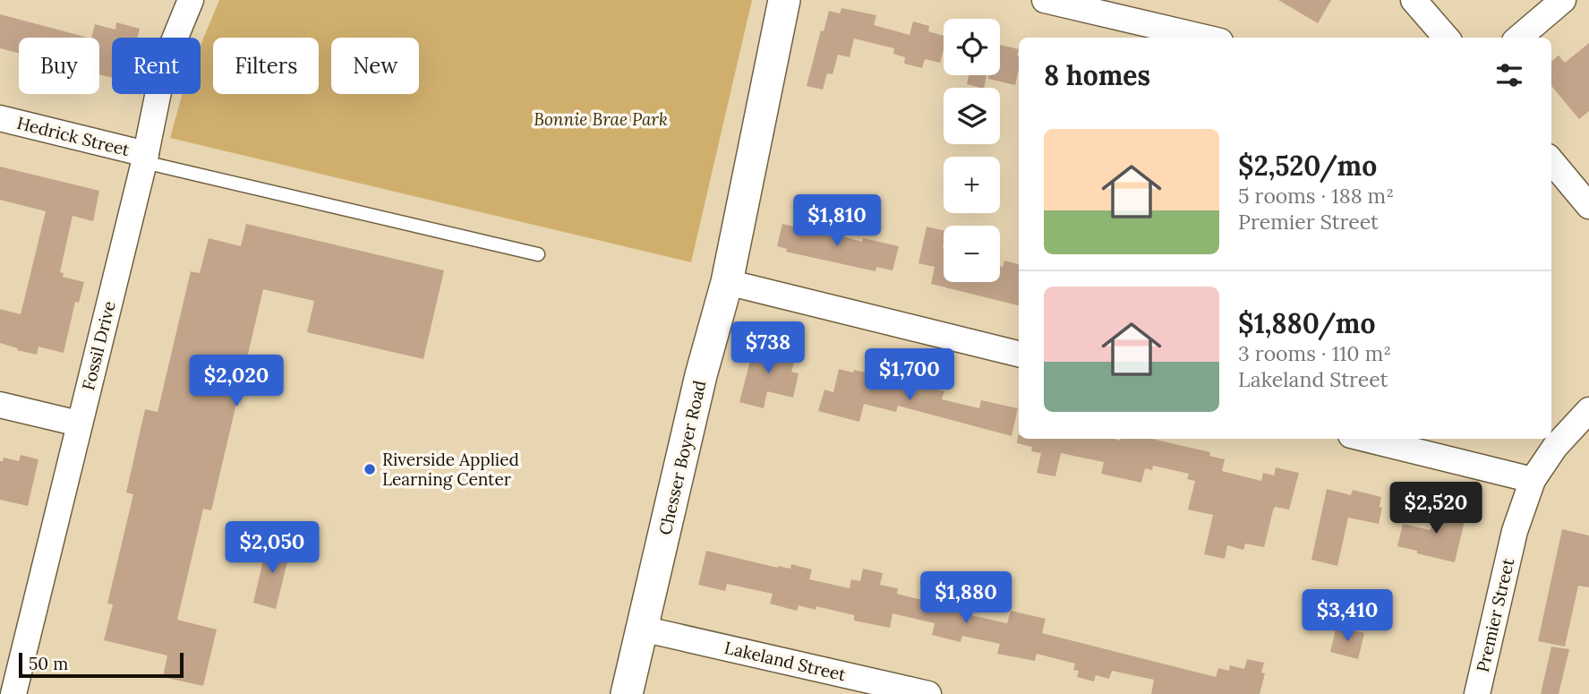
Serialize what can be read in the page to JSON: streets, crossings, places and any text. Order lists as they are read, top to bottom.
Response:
{
  "streets": {
    "street": [
      "Hedrick Street",
      "Fossil Drive",
      "Chesser Boyer Road",
      "Premier Street",
      "Lakeland Street"
    ]
  },
  "crossings": [
    ["Hedrick Street", "Fossil Drive"],
    ["Chesser Boyer Road", "Lakeland Street"]
  ],
  "parks": ["Bonnie Brae Park"],
  "places": ["Riverside Applied Learning Center"],
  "scale_bar": "50 m",
  "page": {
    "map_buttons": ["+", "−"],
    "chip": [
      "Buy",
      "Rent",
      "Filters",
      "New"
    ],
    "heading": "8 homes",
    "list": [
      {
        "name": "$2,520/mo",
        "note": "5 rooms · 188 m² · Premier Street"
      },
      {
        "name": "$1,880/mo",
        "note": "3 rooms · 110 m² · Lakeland Street"
      }
    ],
    "price": [
      "$1,810",
      "$738",
      "$1,700",
      "$2,020",
      "$2,520",
      "$2,050",
      "$1,880",
      "$3,410"
    ],
    "scale": "50 m"
  }
}
